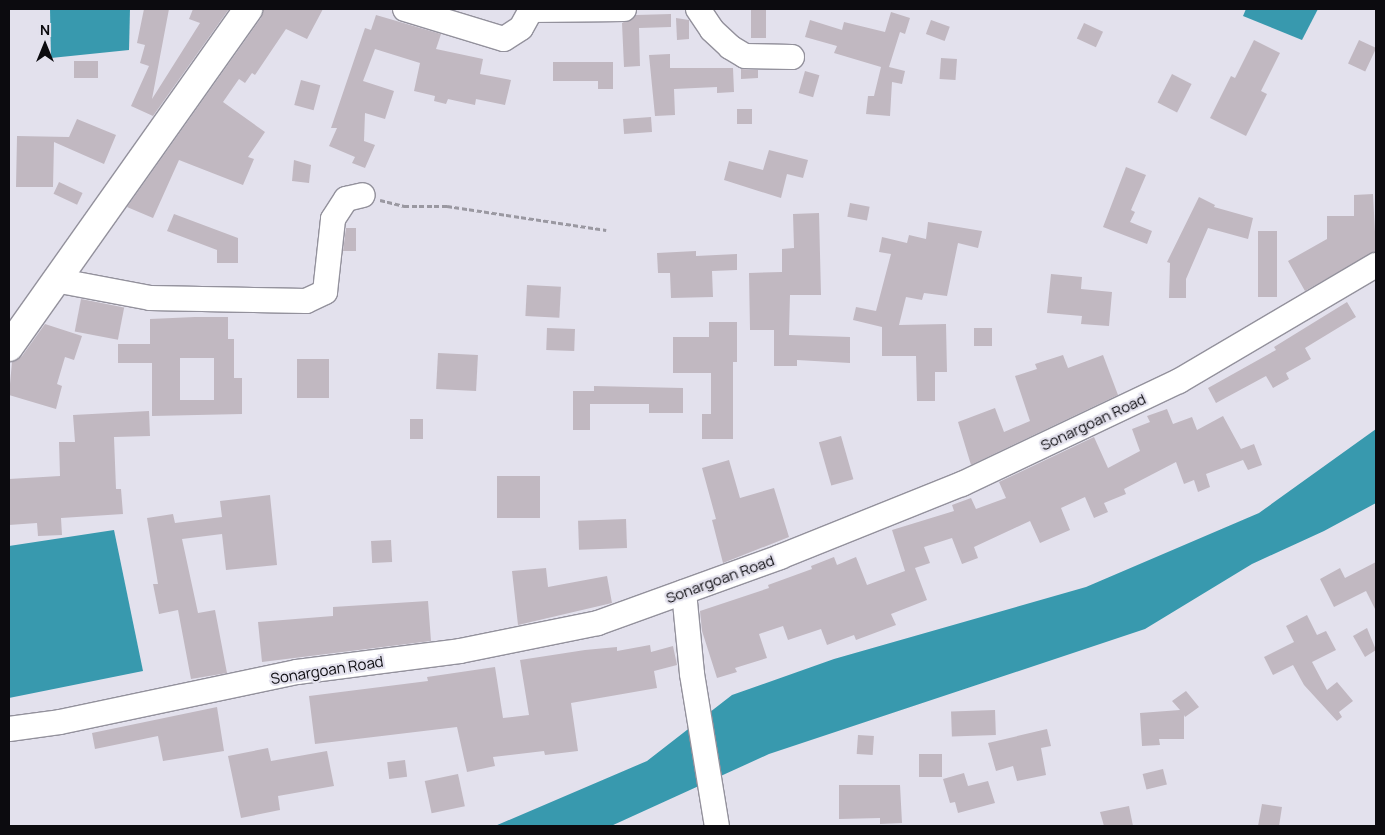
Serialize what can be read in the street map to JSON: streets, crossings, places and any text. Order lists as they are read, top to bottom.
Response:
{
  "streets": {
    "street": ["Sonargoan Road"]
  },
  "north": "top"
}
